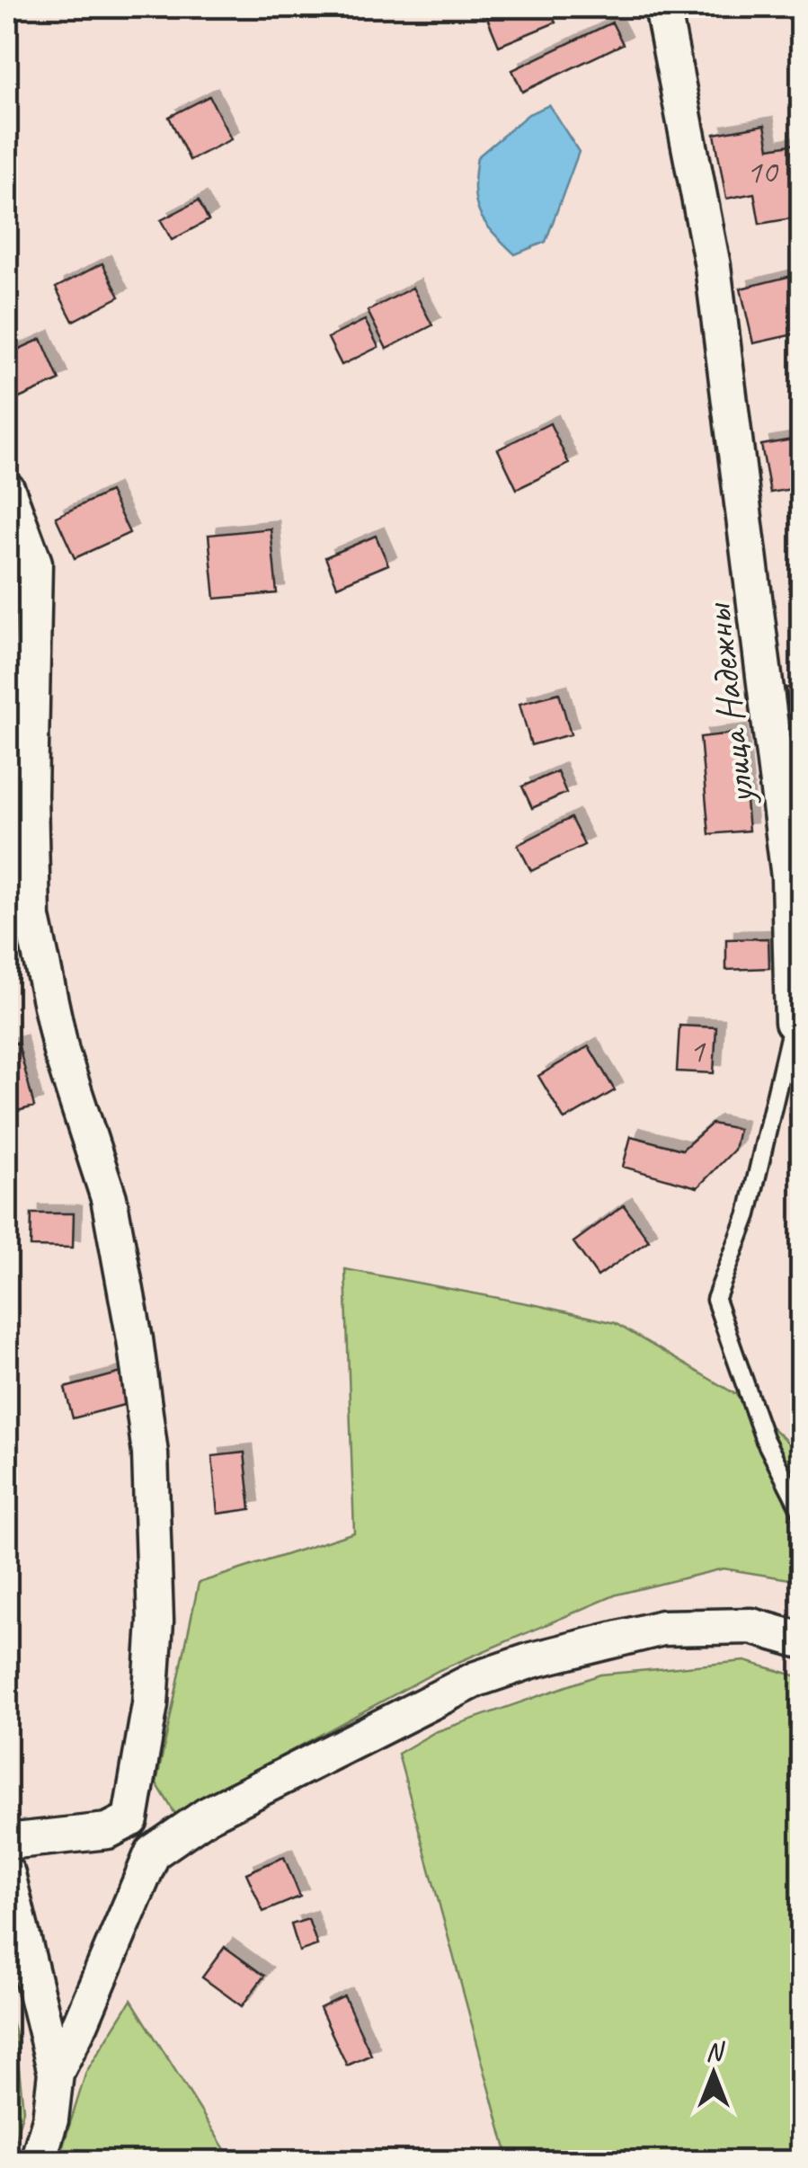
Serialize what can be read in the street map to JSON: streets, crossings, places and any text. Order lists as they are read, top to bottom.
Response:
{
  "streets": {
    "street": ["улица Надежны"]
  },
  "house_numbers": ["10", "1"],
  "north": "top"
}
